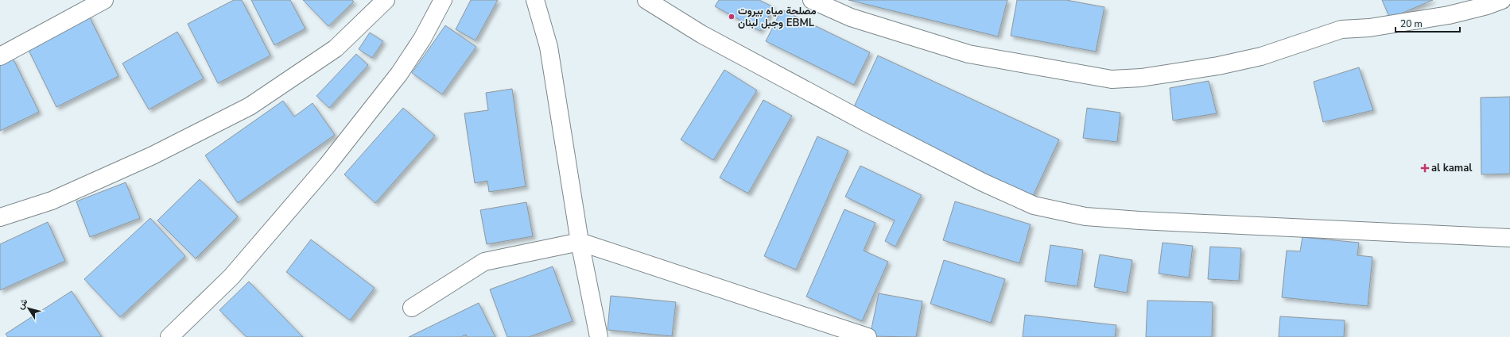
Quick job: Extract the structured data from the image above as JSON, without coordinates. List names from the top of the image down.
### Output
{
  "places": {
    "other": ["مصلحة مياه بيروت وجبل لبنان EBML"],
    "health": ["al kamal"]
  },
  "scale_bar": "20 m",
  "north": "top left"
}
